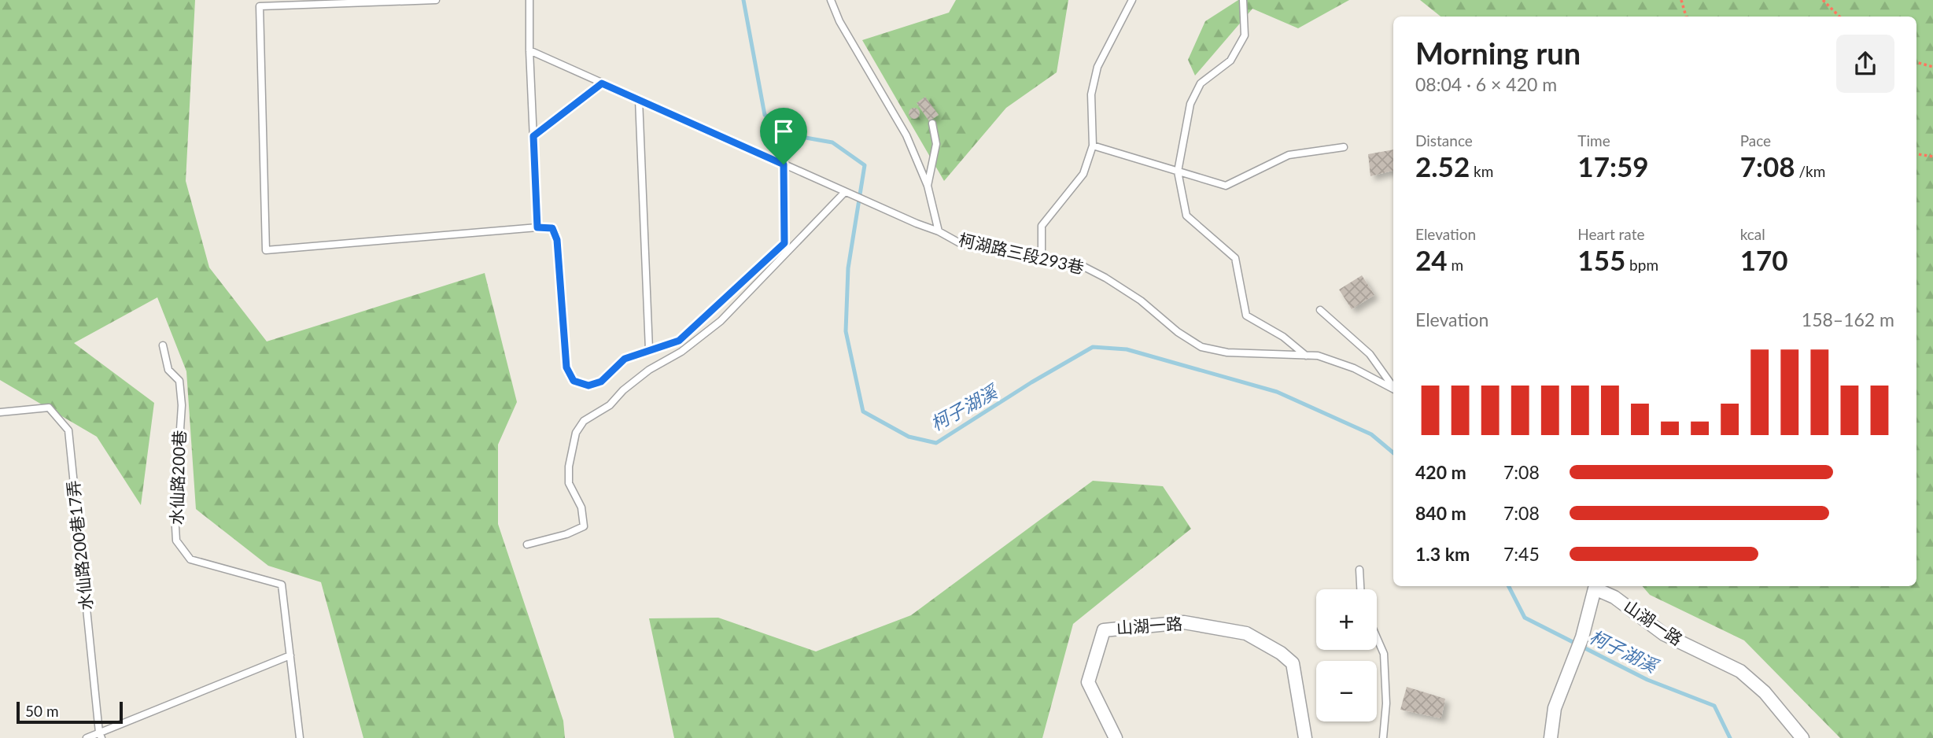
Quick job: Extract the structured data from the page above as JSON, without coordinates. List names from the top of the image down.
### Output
{
  "streets": {
    "street": ["山湖一路"],
    "lane": ["柯湖路三段293巷", "水仙路200巷", "水仙路200巷17弄"]
  },
  "water": ["柯子湖溪"],
  "scale_bar": "50 m",
  "page": {
    "heading": ["Morning run", "08:04 · 6 × 420 m"],
    "stats": [
      ["Distance", "2.52 km"],
      ["Time", "17:59"],
      ["Pace", "7:08 /km"],
      ["Elevation", "24 m"],
      ["Heart rate", "155 bpm"],
      ["kcal", "170"]
    ],
    "chart": ["Elevation", "158–162 m"],
    "list": [
      {
        "name": "420 m",
        "note": "7:08"
      },
      {
        "name": "840 m",
        "note": "7:08"
      },
      {
        "name": "1.3 km",
        "note": "7:45"
      }
    ],
    "map_buttons": ["+", "−"],
    "scale": "50 m"
  }
}
